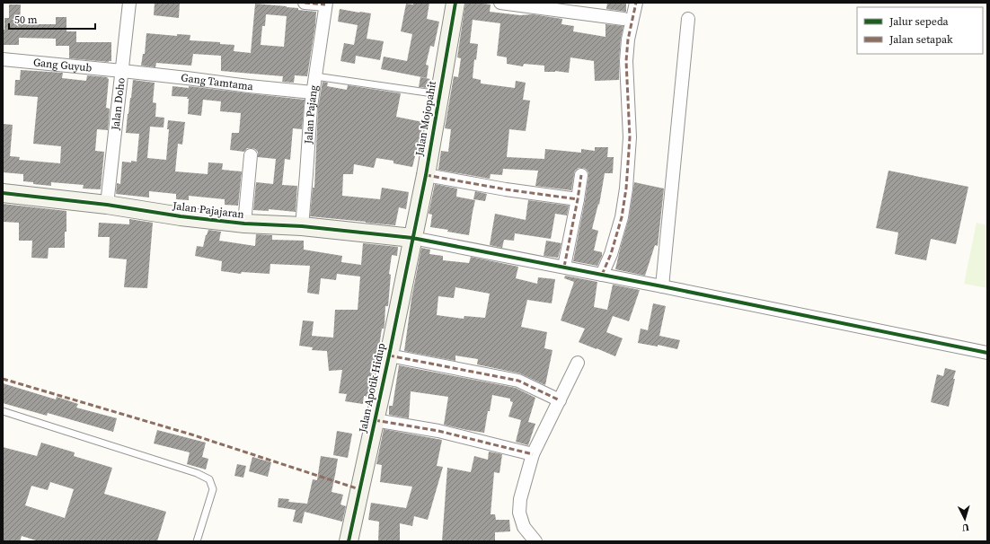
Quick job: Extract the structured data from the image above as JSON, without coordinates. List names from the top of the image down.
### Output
{
  "streets": {
    "street": [
      "Gang Guyub",
      "Gang Tamtama",
      "Jalan Doho",
      "Jalan Pajang",
      "Jalan Mojopahit",
      "Jalan Pajajaran",
      "Jalan Apotik Hidup"
    ]
  },
  "crossings": [
    ["Gang Guyub", "Gang Tamtama"],
    ["Gang Guyub", "Jalan Doho"],
    ["Gang Tamtama", "Jalan Doho"],
    ["Gang Tamtama", "Jalan Pajang"],
    ["Jalan Doho", "Jalan Pajajaran"],
    ["Jalan Pajang", "Jalan Pajajaran"],
    ["Jalan Mojopahit", "Jalan Pajajaran"],
    ["Jalan Mojopahit", "Jalan Apotik Hidup"],
    ["Jalan Pajajaran", "Jalan Apotik Hidup"]
  ],
  "legend": ["Jalur sepeda", "Jalan setapak"],
  "scale_bar": "50 m",
  "north": "bottom"
}
